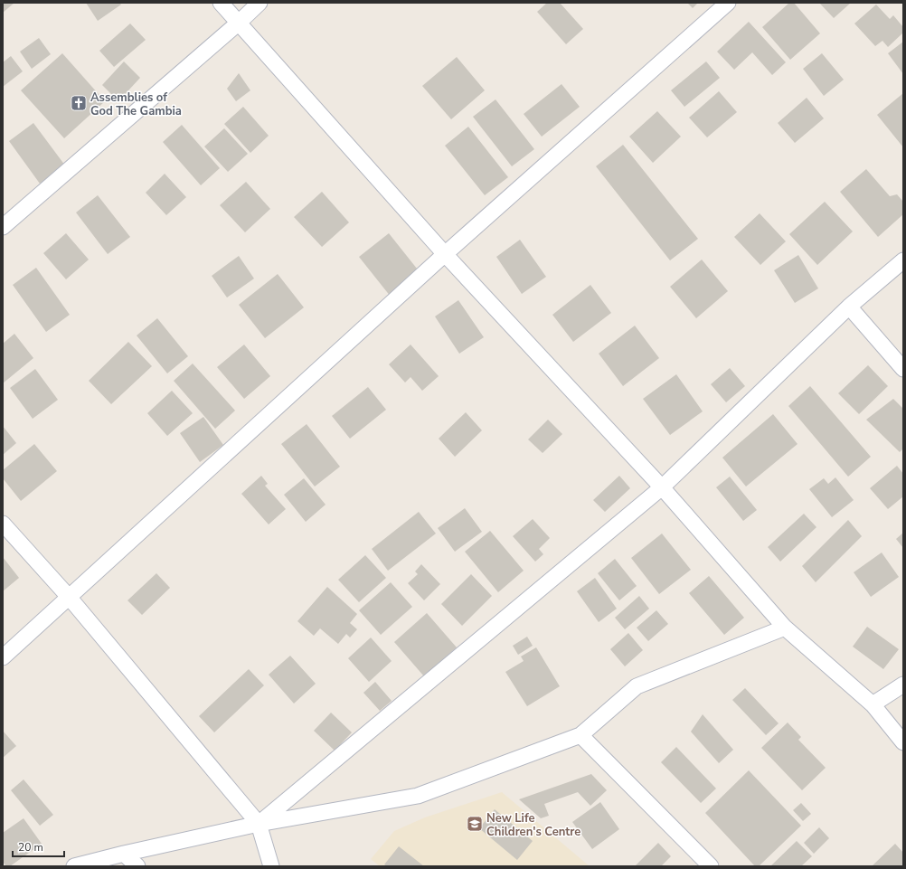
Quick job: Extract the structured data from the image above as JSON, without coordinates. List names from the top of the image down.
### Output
{
  "places": {
    "church": ["Assemblies of God The Gambia"],
    "school or university": ["New Life Children's Centre"]
  },
  "scale_bar": "20 m"
}
